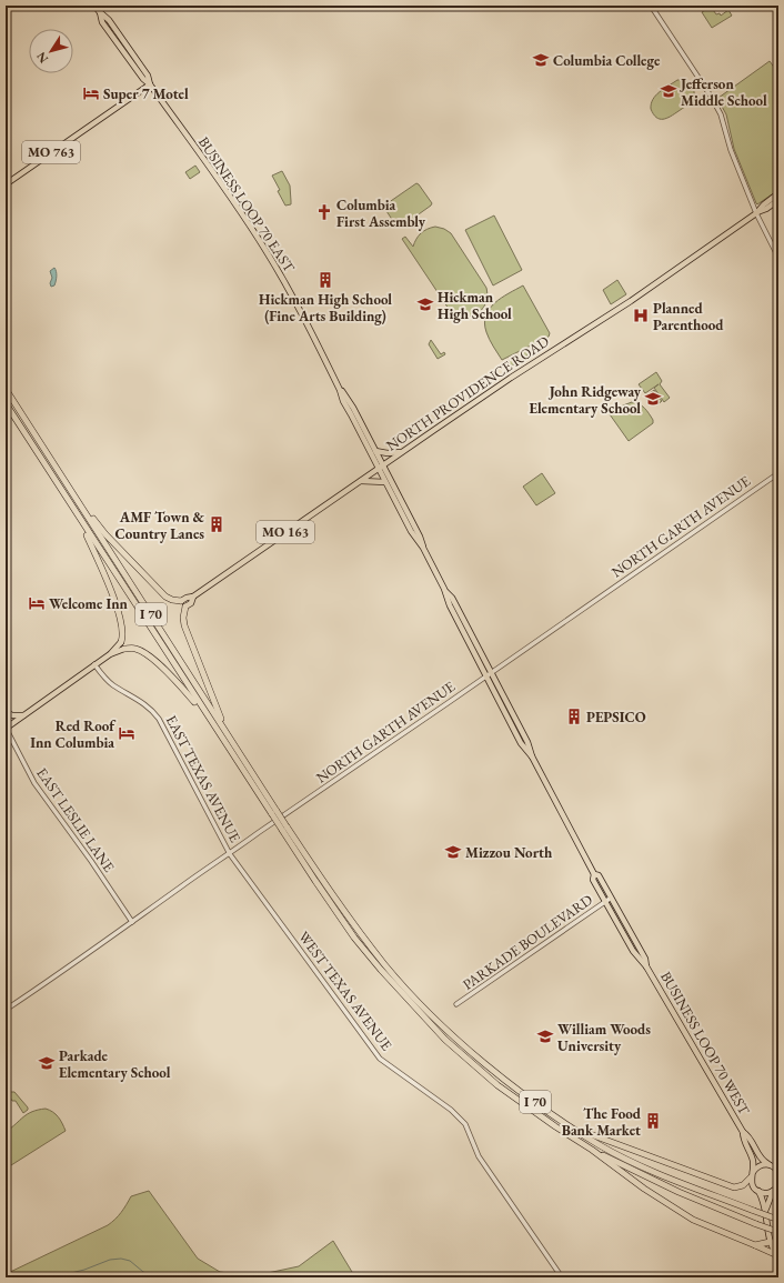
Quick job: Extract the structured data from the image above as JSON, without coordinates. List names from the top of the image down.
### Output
{
  "streets": {
    "highway": ["I 70"],
    "main road": [
      "MO 763",
      "BUSINESS LOOP 70 EAST",
      "NORTH PROVIDENCE ROAD",
      "MO 163",
      "BUSINESS LOOP 70 WEST"
    ],
    "street": [
      "NORTH GARTH AVENUE",
      "EAST TEXAS AVENUE",
      "EAST LESLIE LANE",
      "PARKADE BOULEVARD",
      "WEST TEXAS AVENUE"
    ]
  },
  "crossings": [
    ["MO 763", "BUSINESS LOOP 70 EAST"],
    ["BUSINESS LOOP 70 EAST", "NORTH PROVIDENCE ROAD"],
    ["BUSINESS LOOP 70 EAST", "NORTH GARTH AVENUE"],
    ["BUSINESS LOOP 70 EAST", "BUSINESS LOOP 70 WEST"],
    ["NORTH GARTH AVENUE", "EAST TEXAS AVENUE"],
    ["NORTH GARTH AVENUE", "EAST LESLIE LANE"],
    ["NORTH GARTH AVENUE", "WEST TEXAS AVENUE"],
    ["NORTH GARTH AVENUE", "BUSINESS LOOP 70 WEST"],
    ["EAST TEXAS AVENUE", "WEST TEXAS AVENUE"],
    ["PARKADE BOULEVARD", "BUSINESS LOOP 70 WEST"]
  ],
  "places": {
    "school or university": [
      "Columbia College",
      "Jefferson Middle School",
      "Hickman High School",
      "John Ridgeway Elementary School",
      "Mizzou North",
      "William Woods University",
      "Parkade Elementary School"
    ],
    "hotel": ["Super 7 Motel", "Welcome Inn", "Red Roof Inn Columbia"],
    "church": ["Columbia First Assembly"],
    "building": [
      "Hickman High School (Fine Arts Building)",
      "AMF Town & Country Lanes",
      "PEPSICO",
      "The Food Bank Market"
    ],
    "hospital": ["Planned Parenthood"]
  },
  "north": "bottom left"
}
